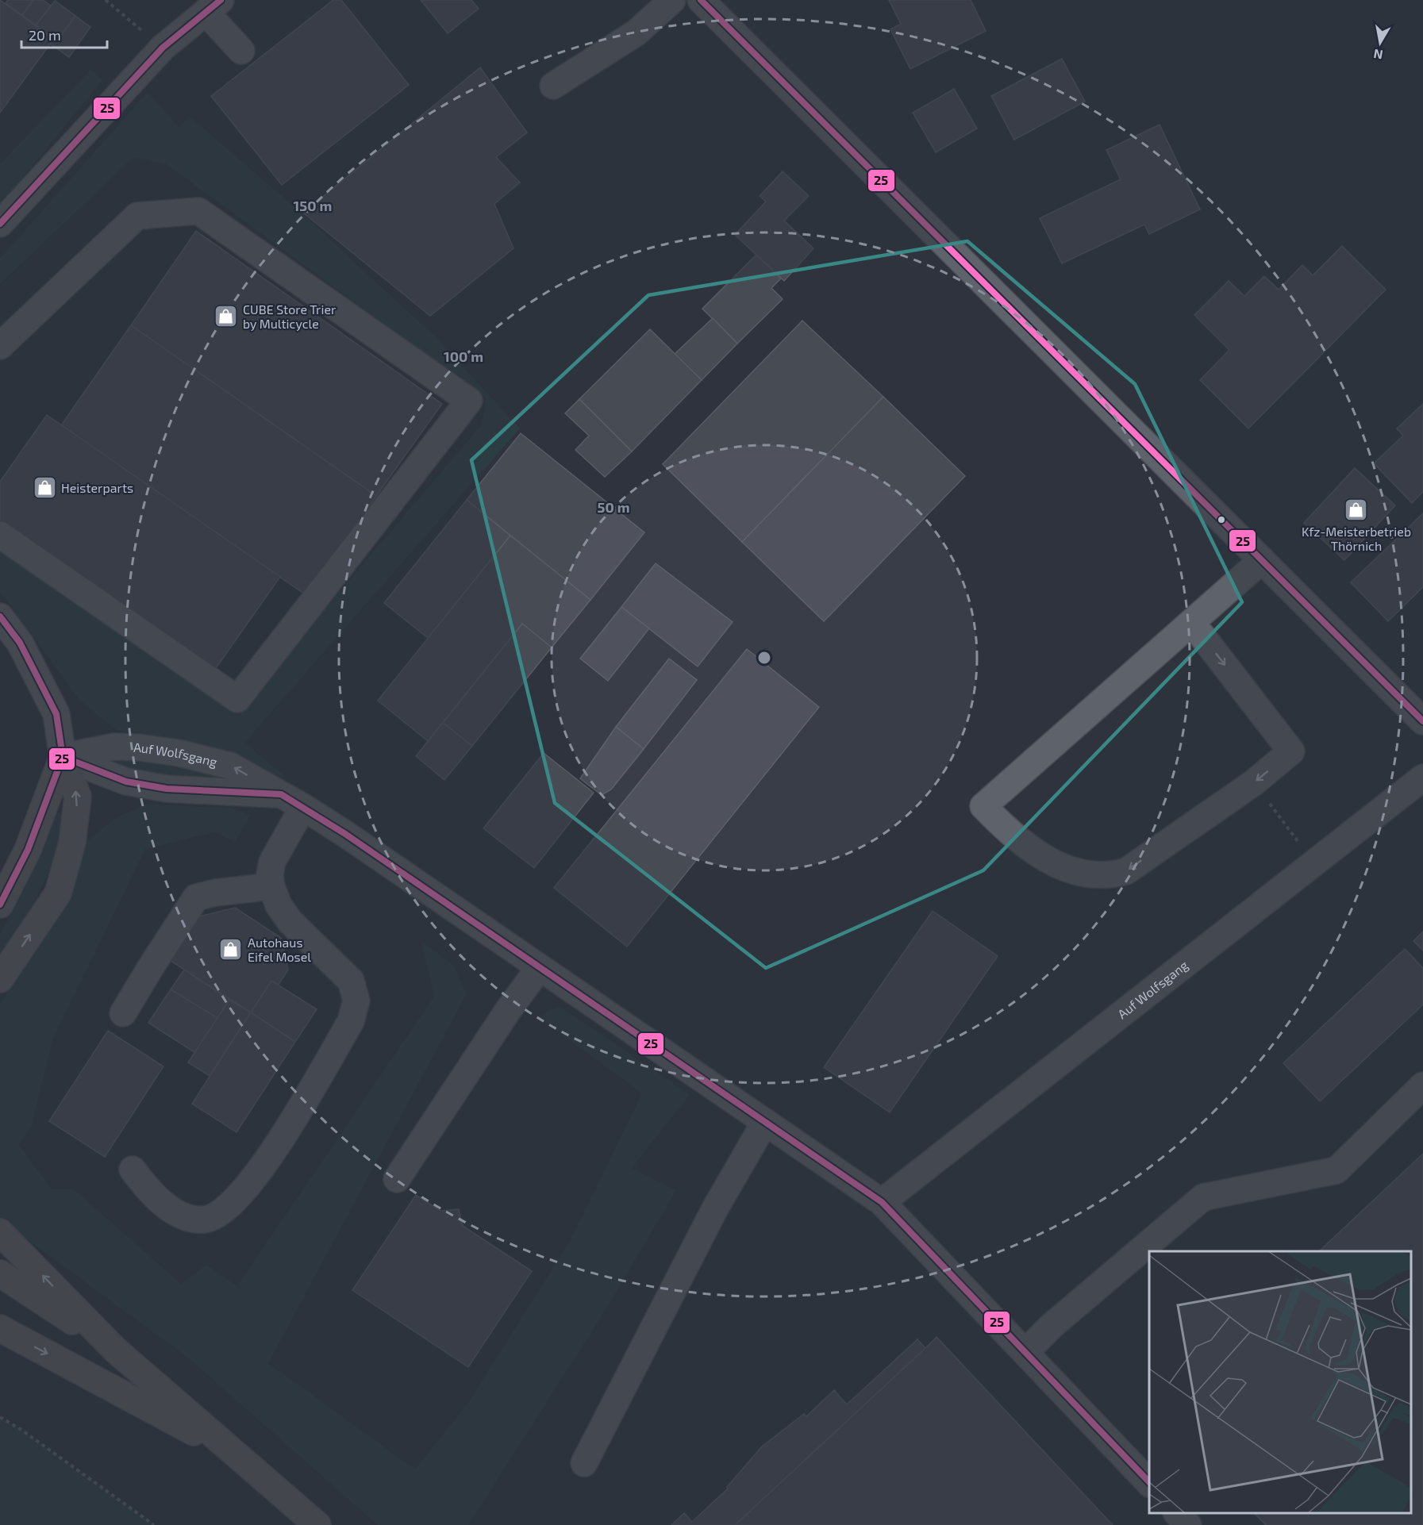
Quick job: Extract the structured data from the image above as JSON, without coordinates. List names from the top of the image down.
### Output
{
  "streets": {
    "street": ["Auf Wolfsgang"]
  },
  "places": {
    "shop": [
      "CUBE Store Trier by Multicycle",
      "Heisterparts",
      "Kfz-Meisterbetrieb Thörnich",
      "Autohaus Eifel Mosel"
    ]
  },
  "lines": ["transit line 25"],
  "scale_bar": "20 m",
  "north": "bottom",
  "rings": ["150 m", "100 m", "50 m"]
}
